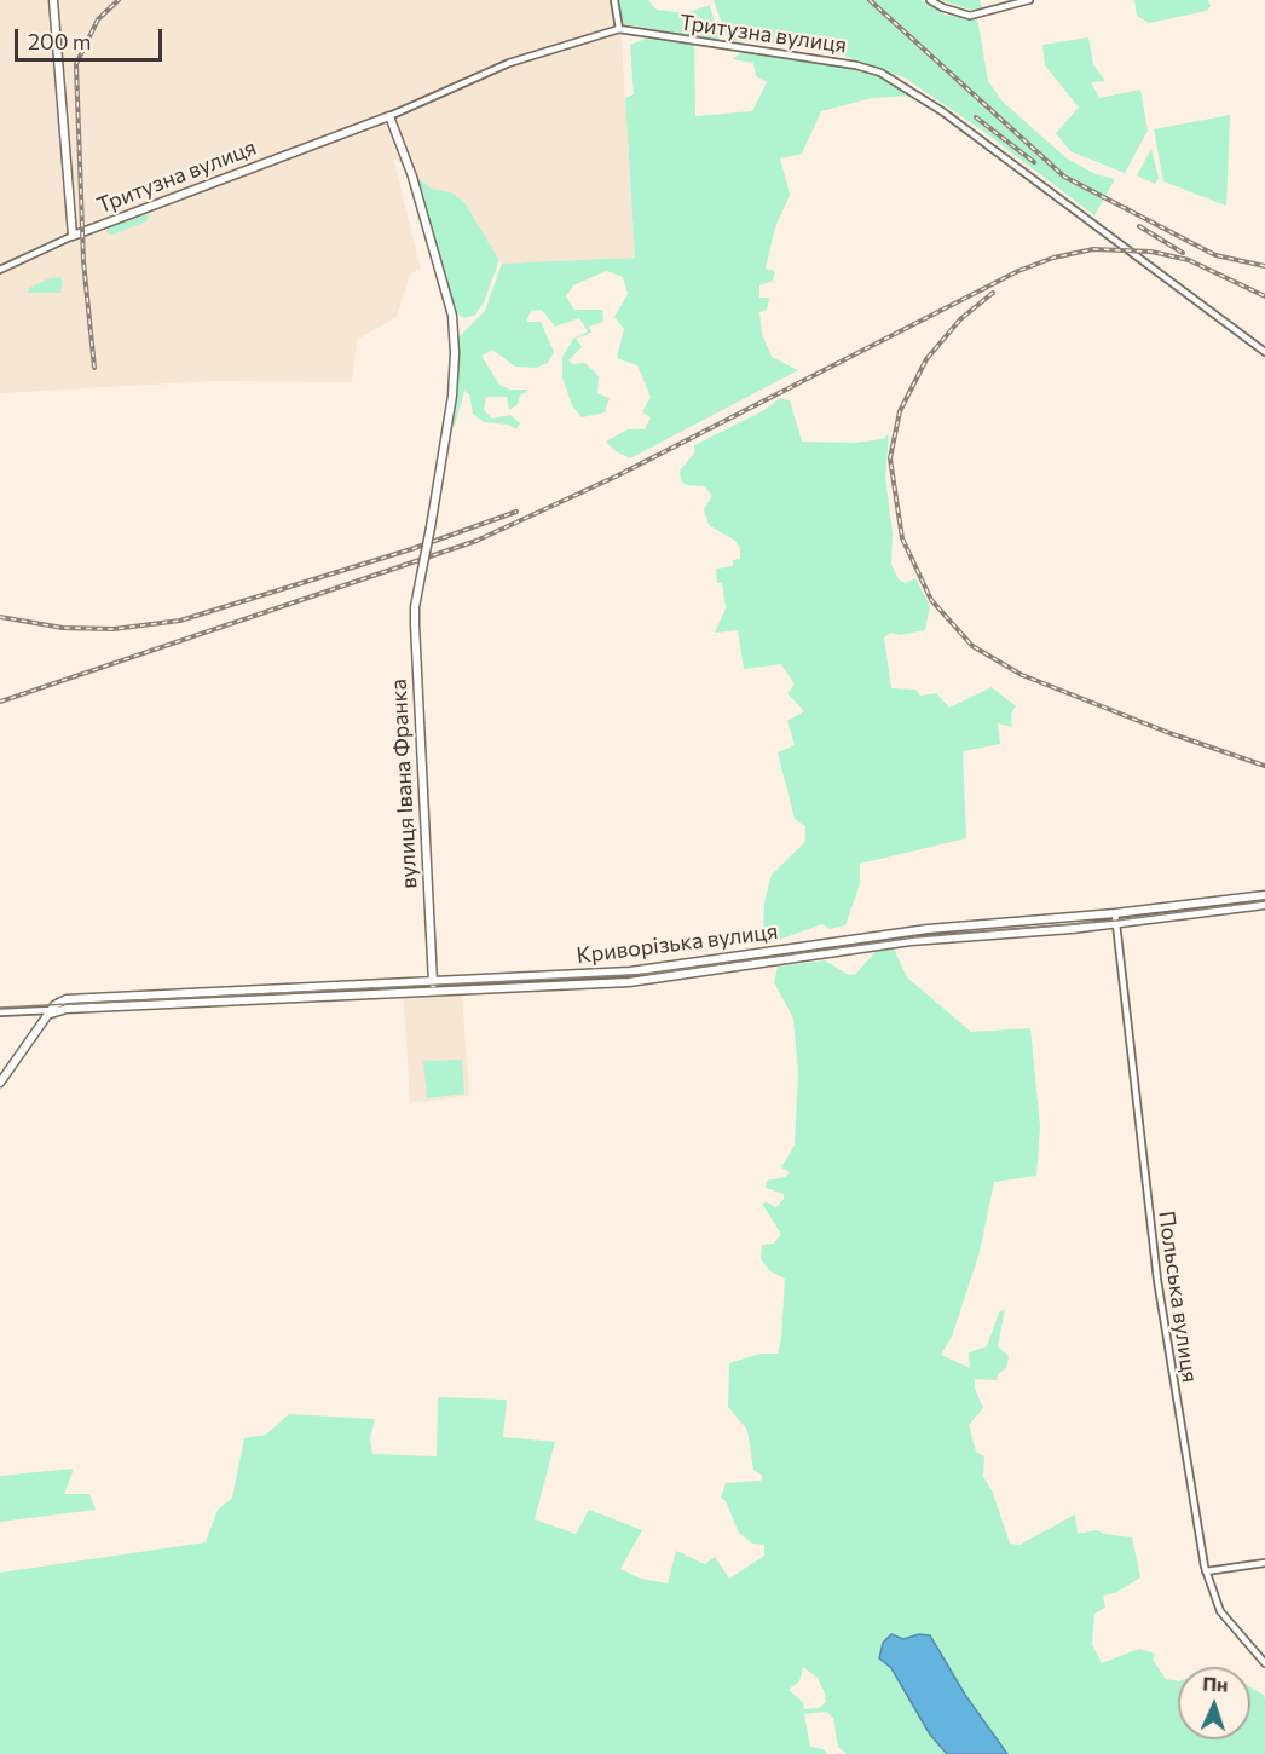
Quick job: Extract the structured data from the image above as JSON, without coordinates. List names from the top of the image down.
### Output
{
  "streets": {
    "main road": ["Тритузна вулиця", "вулиця Івана Франка", "Криворізька вулиця"],
    "street": ["Польська вулиця"]
  },
  "crossings": [
    ["Тритузна вулиця", "вулиця Івана Франка"],
    ["вулиця Івана Франка", "Криворізька вулиця"],
    ["Криворізька вулиця", "Польська вулиця"]
  ],
  "scale_bar": "200 m",
  "north": "top"
}
